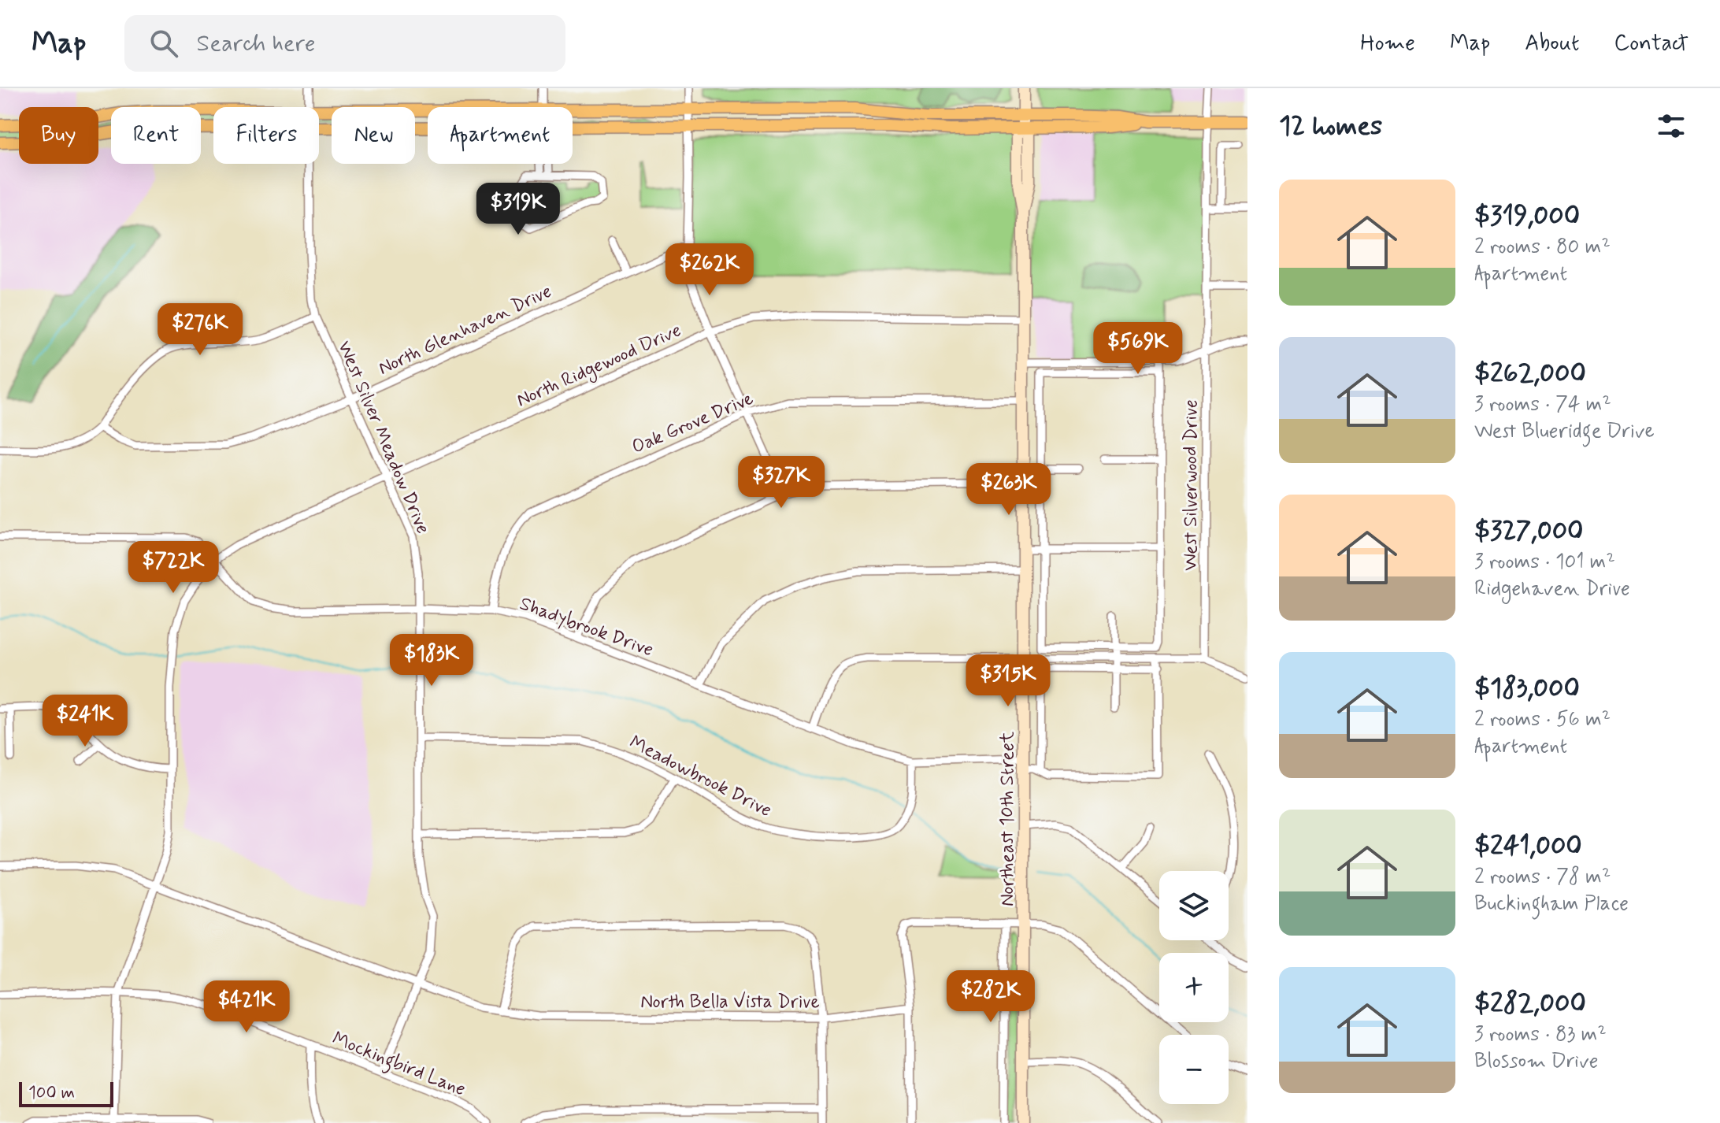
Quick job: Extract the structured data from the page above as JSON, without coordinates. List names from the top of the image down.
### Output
{
  "streets": {
    "main road": ["Northeast 10th Street"],
    "street": [
      "North Glenhaven Drive",
      "North Ridgewood Drive",
      "Oak Grove Drive",
      "West Silver Meadow Drive",
      "West Silverwood Drive",
      "Shadybrook Drive",
      "Meadowbrook Drive",
      "North Bella Vista Drive",
      "Mockingbird Lane"
    ]
  },
  "crossings": [
    ["North Glenhaven Drive", "West Silver Meadow Drive"],
    ["North Ridgewood Drive", "West Silver Meadow Drive"],
    ["North Ridgewood Drive", "Shadybrook Drive"],
    ["North Ridgewood Drive", "Northeast 10th Street"],
    ["Oak Grove Drive", "Shadybrook Drive"],
    ["Oak Grove Drive", "Northeast 10th Street"],
    ["West Silver Meadow Drive", "Shadybrook Drive"],
    ["West Silver Meadow Drive", "Meadowbrook Drive"],
    ["West Silver Meadow Drive", "North Bella Vista Drive"],
    ["West Silver Meadow Drive", "Mockingbird Lane"],
    ["Shadybrook Drive", "Meadowbrook Drive"],
    ["Shadybrook Drive", "Northeast 10th Street"]
  ],
  "scale_bar": "100 m",
  "page": {
    "header": "Map",
    "search": "Search here",
    "nav": [
      "Home",
      "Map",
      "About",
      "Contact"
    ],
    "heading": "12 homes",
    "chip": [
      "Buy",
      "Rent",
      "Filters",
      "New",
      "Apartment"
    ],
    "list": [
      {
        "name": "$319,000",
        "note": "2 rooms · 80 m² · Apartment"
      },
      {
        "name": "$262,000",
        "note": "3 rooms · 74 m² · West Blueridge Drive"
      },
      {
        "name": "$327,000",
        "note": "3 rooms · 101 m² · Ridgehaven Drive"
      },
      {
        "name": "$183,000",
        "note": "2 rooms · 56 m² · Apartment"
      },
      {
        "name": "$241,000",
        "note": "2 rooms · 78 m² · Buckingham Place"
      },
      {
        "name": "$282,000",
        "note": "3 rooms · 83 m² · Blossom Drive"
      }
    ],
    "price": [
      "$319K",
      "$262K",
      "$276K",
      "$569K",
      "$327K",
      "$263K",
      "$722K",
      "$183K",
      "$315K",
      "$241K",
      "$282K",
      "$421K"
    ],
    "map_buttons": ["+", "−"],
    "scale": "100 m"
  }
}
